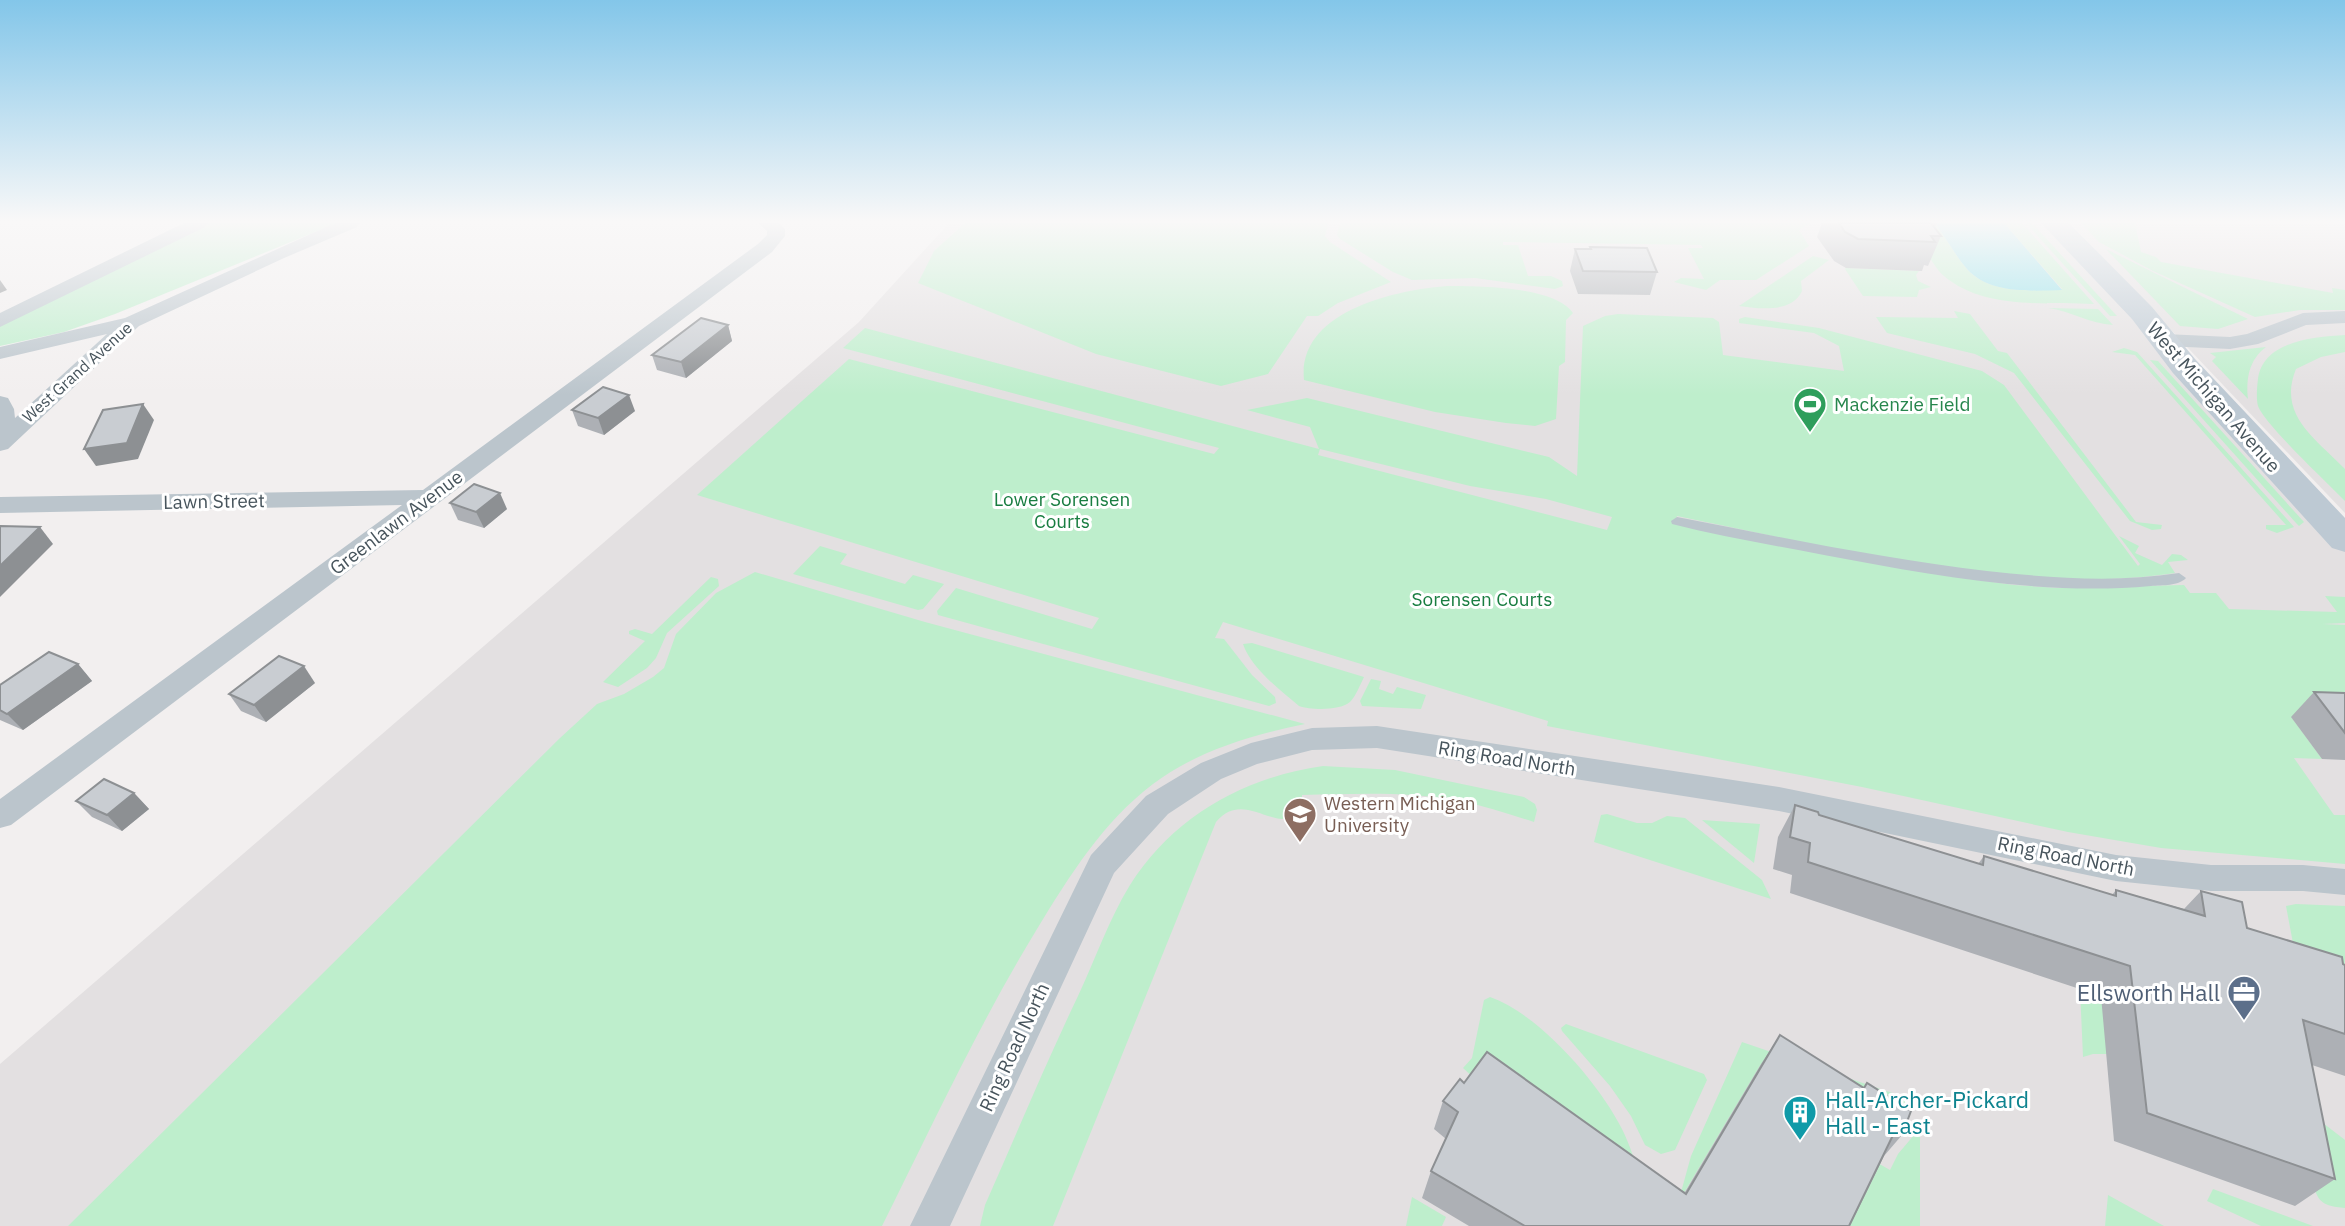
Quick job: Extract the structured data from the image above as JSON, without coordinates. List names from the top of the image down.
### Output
{
  "streets": {
    "street": [
      "West Grand Avenue",
      "West Michigan Avenue",
      "Lawn Street",
      "Greenlawn Avenue",
      "Ring Road North"
    ]
  },
  "crossings": [
    ["Lawn Street", "Greenlawn Avenue"]
  ],
  "parks": ["Lower Sorensen Courts", "Sorensen Courts"],
  "places": {
    "sports": ["Mackenzie Field"],
    "school or university": ["Western Michigan University"],
    "office": ["Ellsworth Hall"],
    "building": ["Hall-Archer-Pickard Hall - East"]
  }
}
